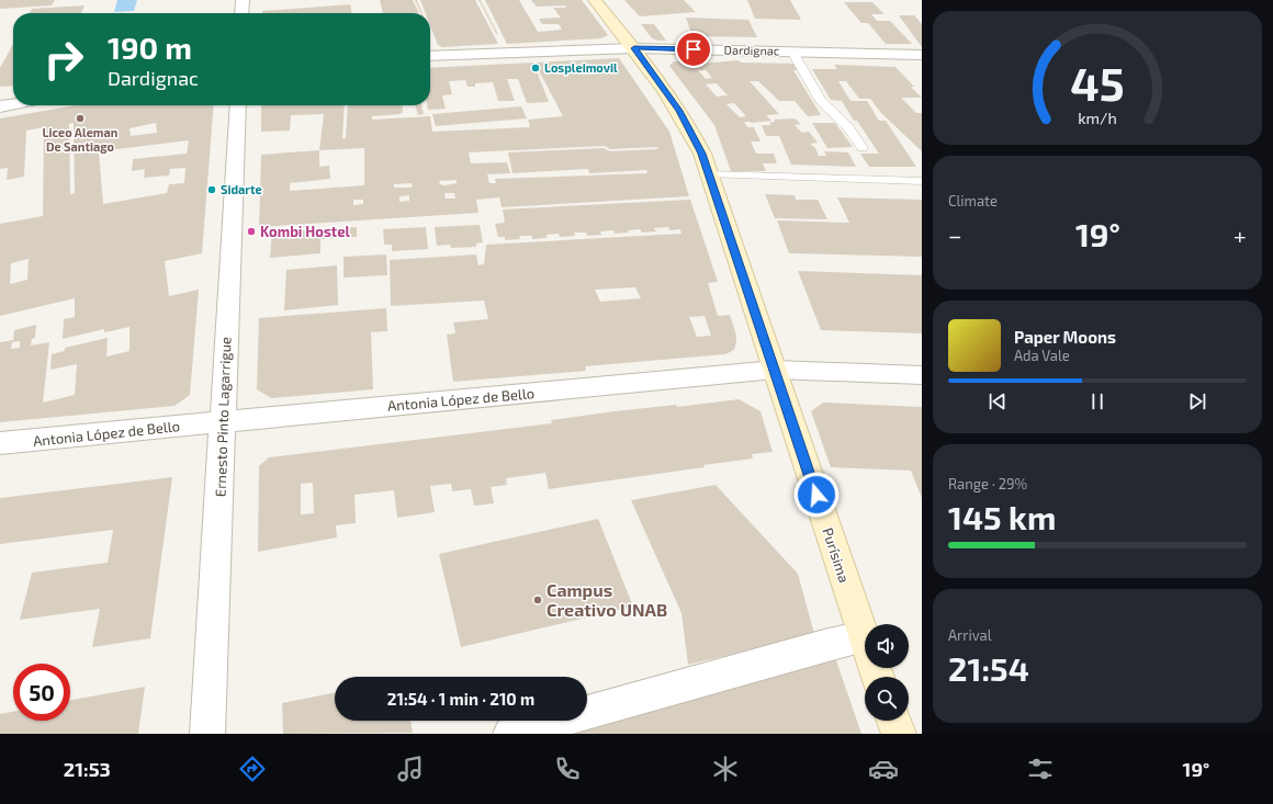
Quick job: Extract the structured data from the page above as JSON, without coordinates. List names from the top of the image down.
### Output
{
  "streets": {
    "main road": ["Purísima"],
    "street": ["Dardignac", "Antonia López de Bello", "Ernesto Pinto Lagarrigue"]
  },
  "crossings": [
    ["Dardignac", "Purísima"],
    ["Antonia López de Bello", "Ernesto Pinto Lagarrigue"],
    ["Antonia López de Bello", "Purísima"]
  ],
  "places": [
    "Lospleimovil",
    "Liceo Aleman De Santiago",
    "Sidarte",
    "Kombi Hostel",
    "Campus Creativo UNAB"
  ],
  "page": {
    "turn": ["190 m", "Dardignac"],
    "tile": [
      "Climate",
      ["Range · 29%", "145 km"],
      ["Arrival", "21:54"]
    ],
    "heat": ["−", "19°", "+"],
    "song": ["Paper Moons", "Ada Vale"],
    "limit": "50",
    "trip": "21:54 · 1 min · 210 m",
    "tabs": ["21:53", "19°"],
    "gauge": ["45", "km/h"]
  }
}
